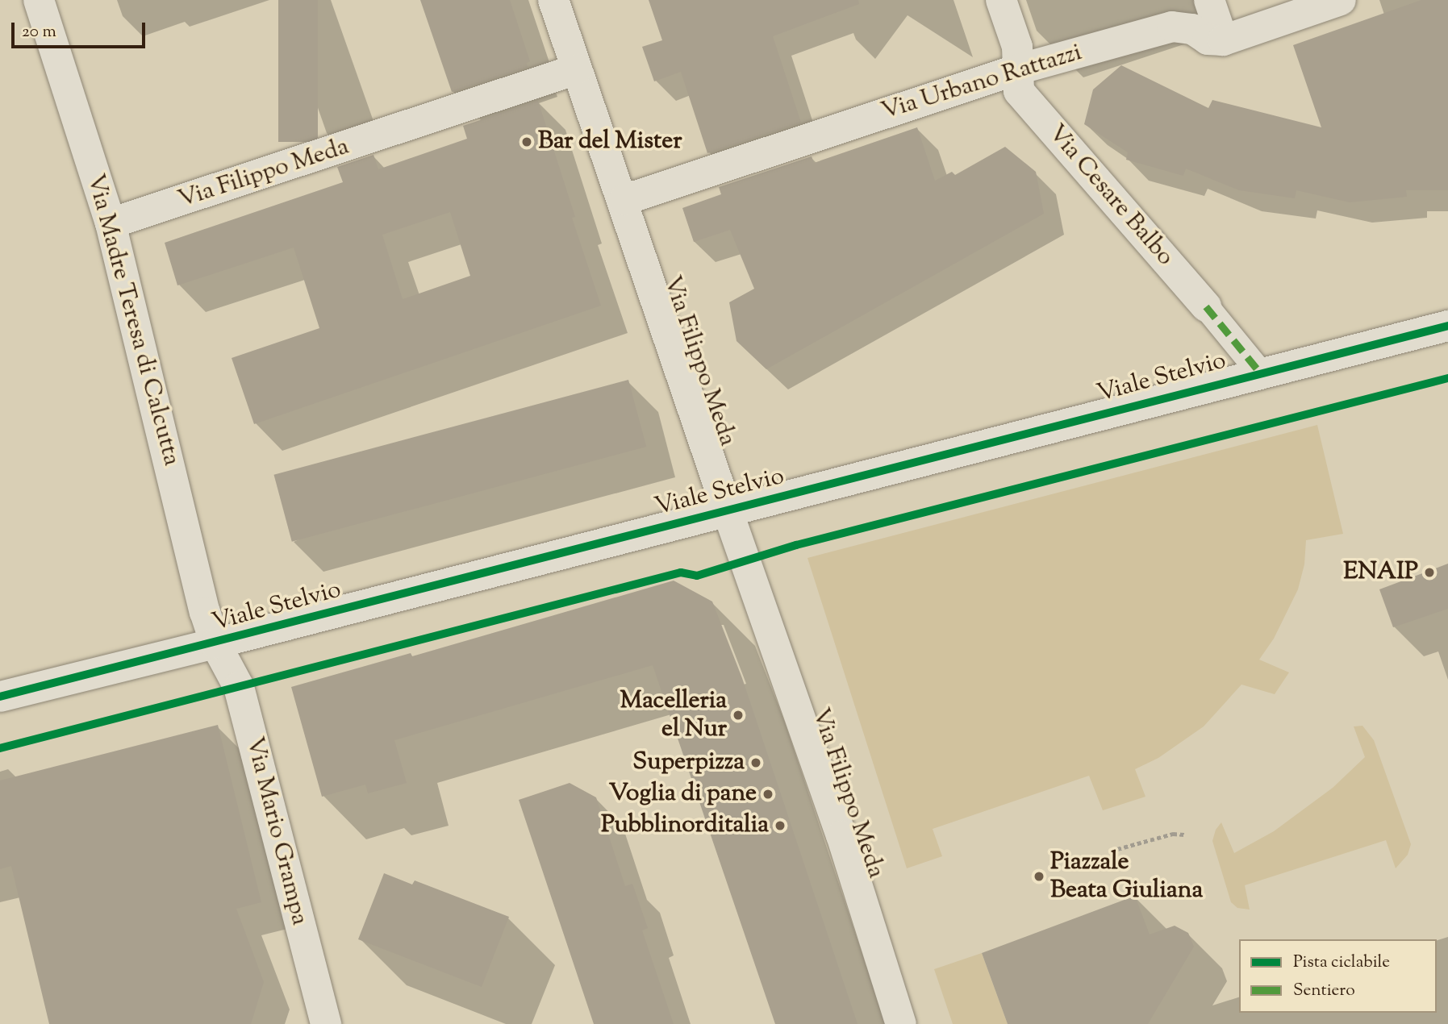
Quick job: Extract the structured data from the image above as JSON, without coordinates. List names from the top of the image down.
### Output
{
  "streets": {
    "street": [
      "Via Urbano Rattazzi",
      "Via Filippo Meda",
      "Via Cesare Balbo",
      "Via Madre Teresa di Calcutta",
      "Viale Stelvio",
      "Via Mario Grampa"
    ]
  },
  "crossings": [
    ["Via Urbano Rattazzi", "Via Filippo Meda"],
    ["Via Urbano Rattazzi", "Via Cesare Balbo"],
    ["Via Filippo Meda", "Via Madre Teresa di Calcutta"],
    ["Via Filippo Meda", "Viale Stelvio"],
    ["Via Cesare Balbo", "Viale Stelvio"],
    ["Via Madre Teresa di Calcutta", "Viale Stelvio"],
    ["Via Madre Teresa di Calcutta", "Via Mario Grampa"],
    ["Viale Stelvio", "Via Mario Grampa"]
  ],
  "places": [
    "Bar del Mister",
    "ENAIP",
    "Macelleria el Nur",
    "Superpizza",
    "Voglia di pane",
    "Pubblinorditalia",
    "Piazzale Beata Giuliana"
  ],
  "legend": ["Pista ciclabile", "Sentiero"],
  "scale_bar": "20 m"
}
